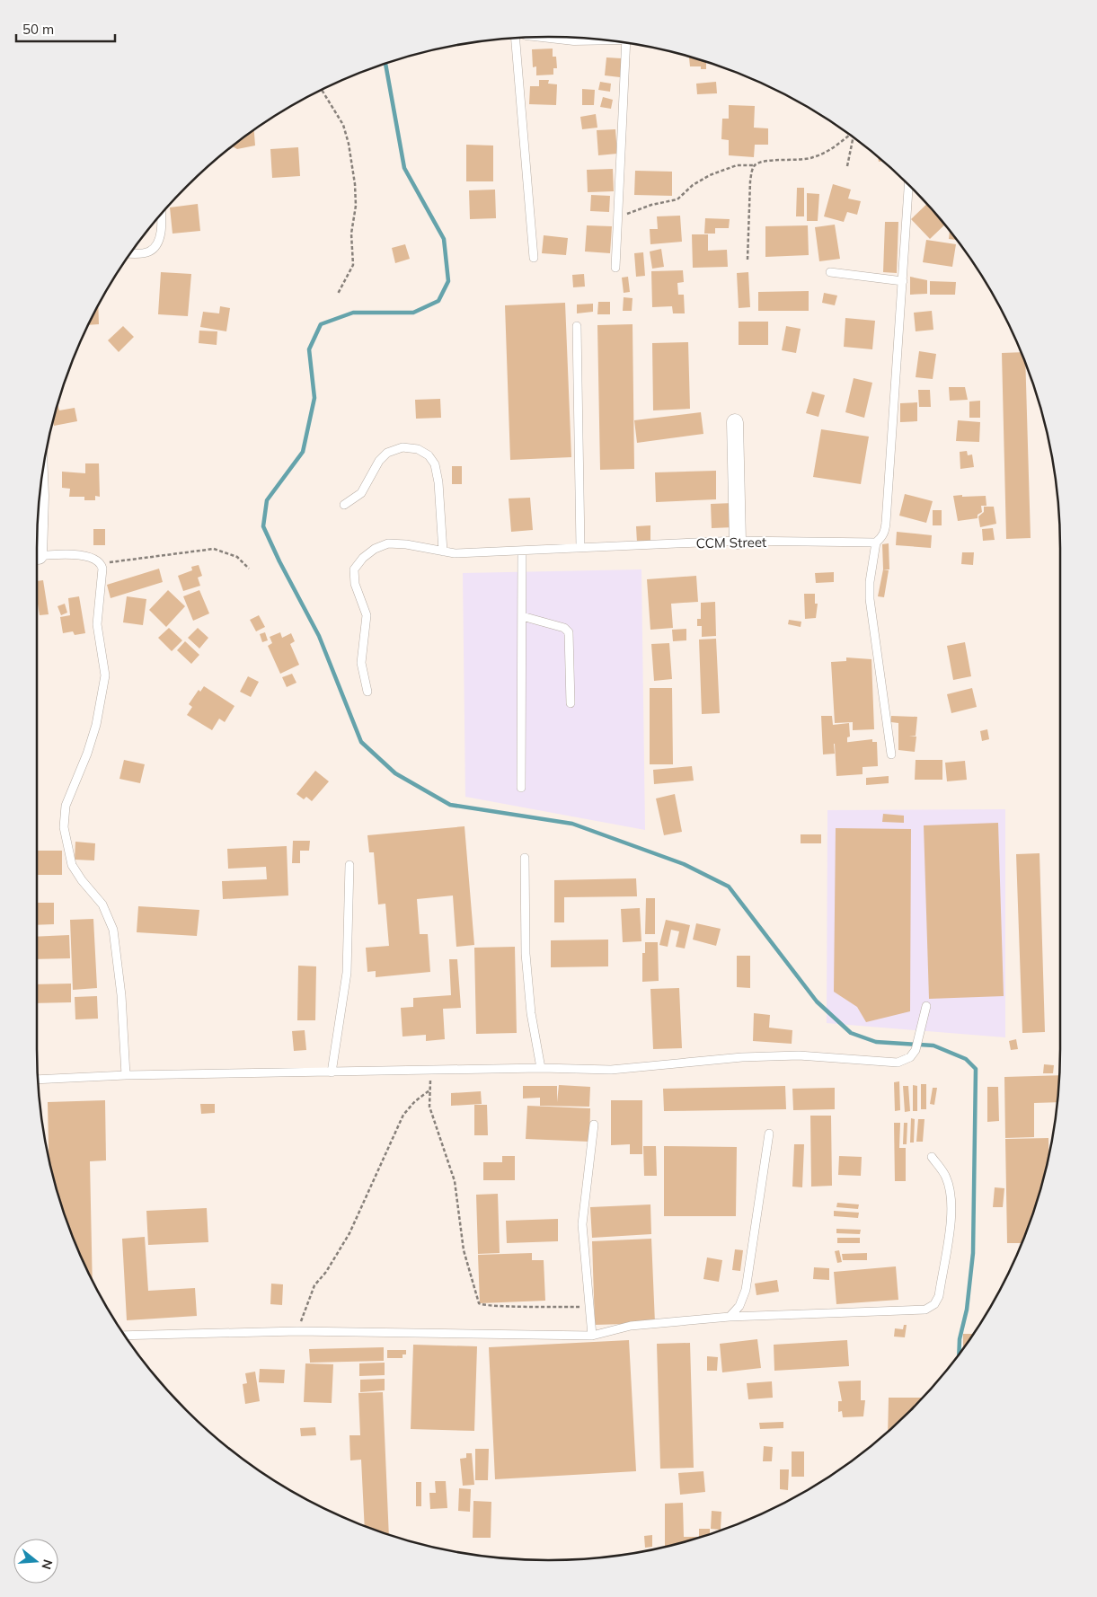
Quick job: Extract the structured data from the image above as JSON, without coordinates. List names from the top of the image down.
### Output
{
  "streets": {
    "lane": ["CCM Street"]
  },
  "scale_bar": "50 m",
  "north": "right"
}
